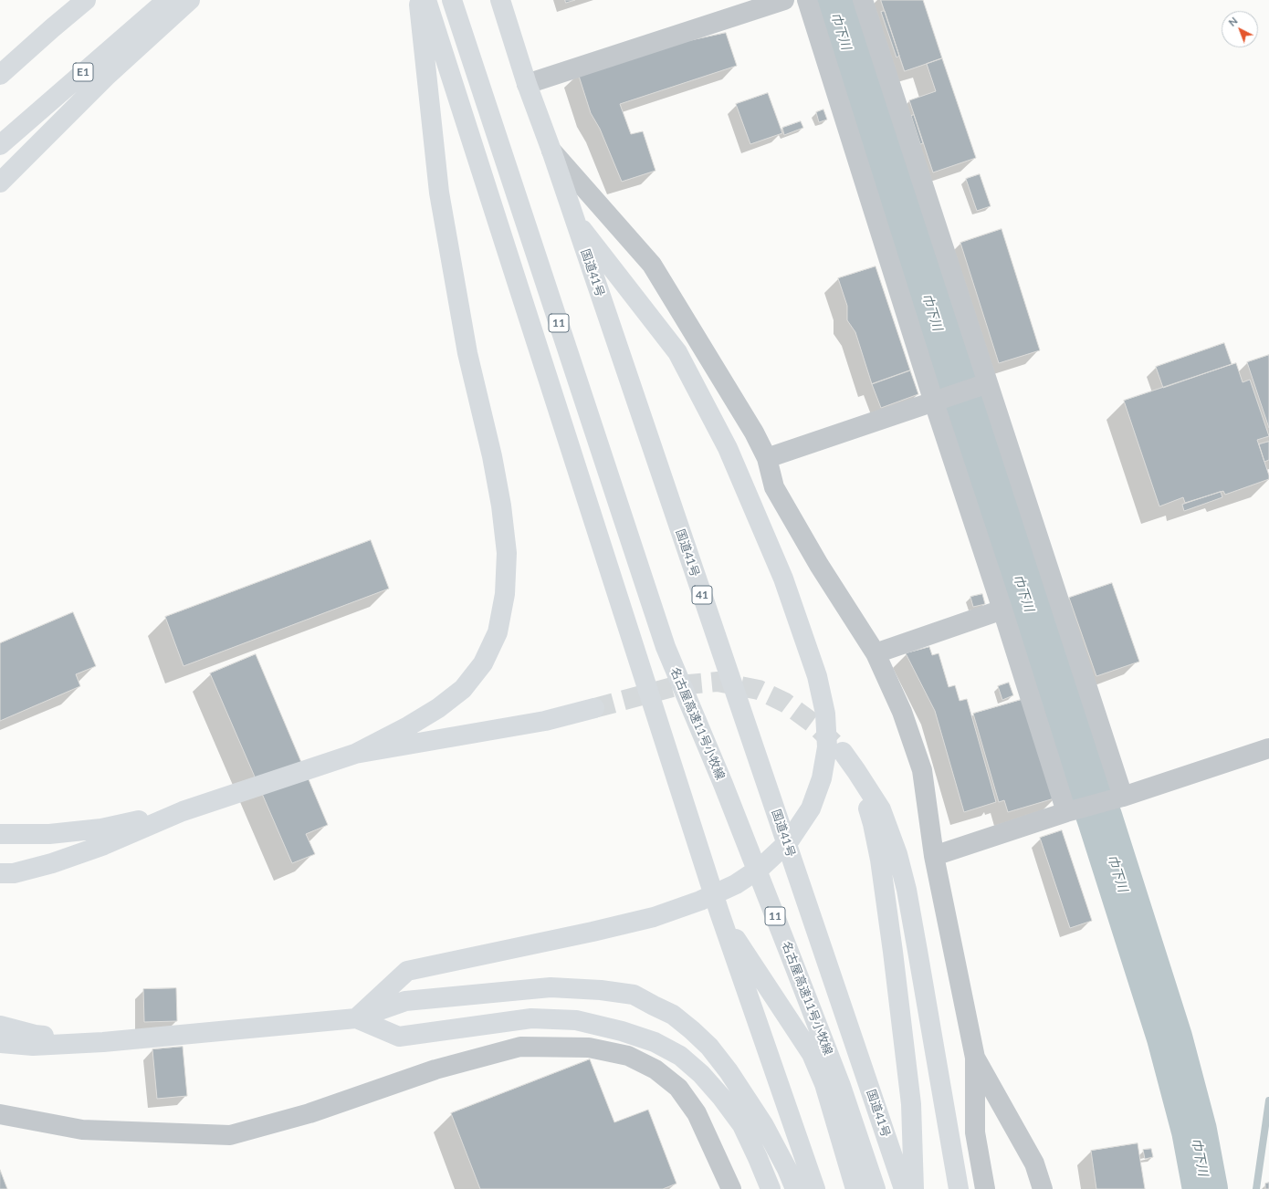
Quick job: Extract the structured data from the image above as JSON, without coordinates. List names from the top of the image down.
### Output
{
  "streets": {
    "highway": [
      "E1",
      "国道41号",
      "11",
      "41",
      "名古屋高速11号小牧線"
    ]
  },
  "water": ["巾下川"],
  "north": "top left"
}
